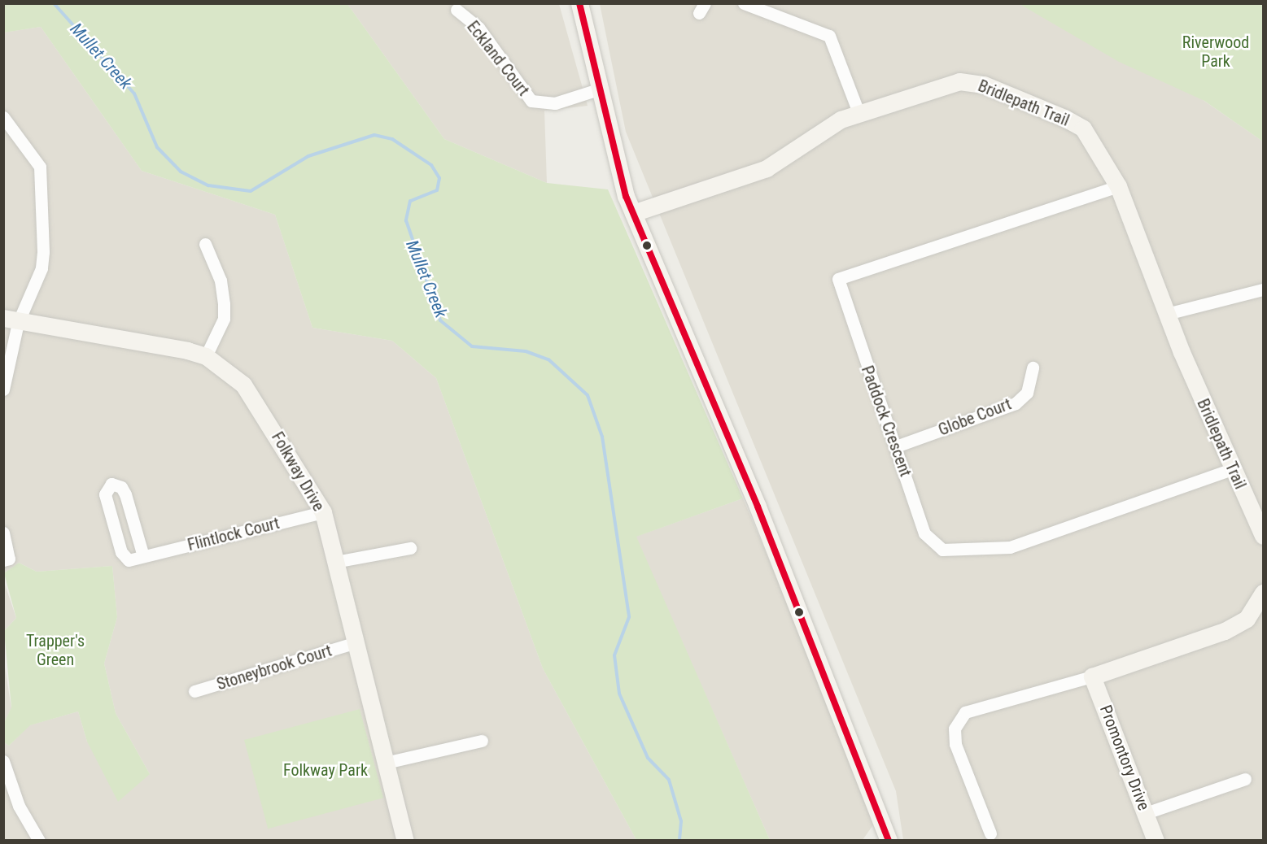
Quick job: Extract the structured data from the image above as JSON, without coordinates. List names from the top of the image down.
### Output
{
  "streets": {
    "street": [
      "Eckland Court",
      "Bridlepath Trail",
      "Globe Court",
      "Paddock Crescent",
      "Folkway Drive",
      "Flintlock Court",
      "Stoneybrook Court",
      "Promontory Drive"
    ]
  },
  "crossings": [
    ["Bridlepath Trail", "Paddock Crescent"],
    ["Globe Court", "Paddock Crescent"],
    ["Folkway Drive", "Flintlock Court"],
    ["Folkway Drive", "Stoneybrook Court"]
  ],
  "water": ["Mullet Creek"],
  "parks": ["Riverwood Park", "Trapper's Green", "Folkway Park"]
}
